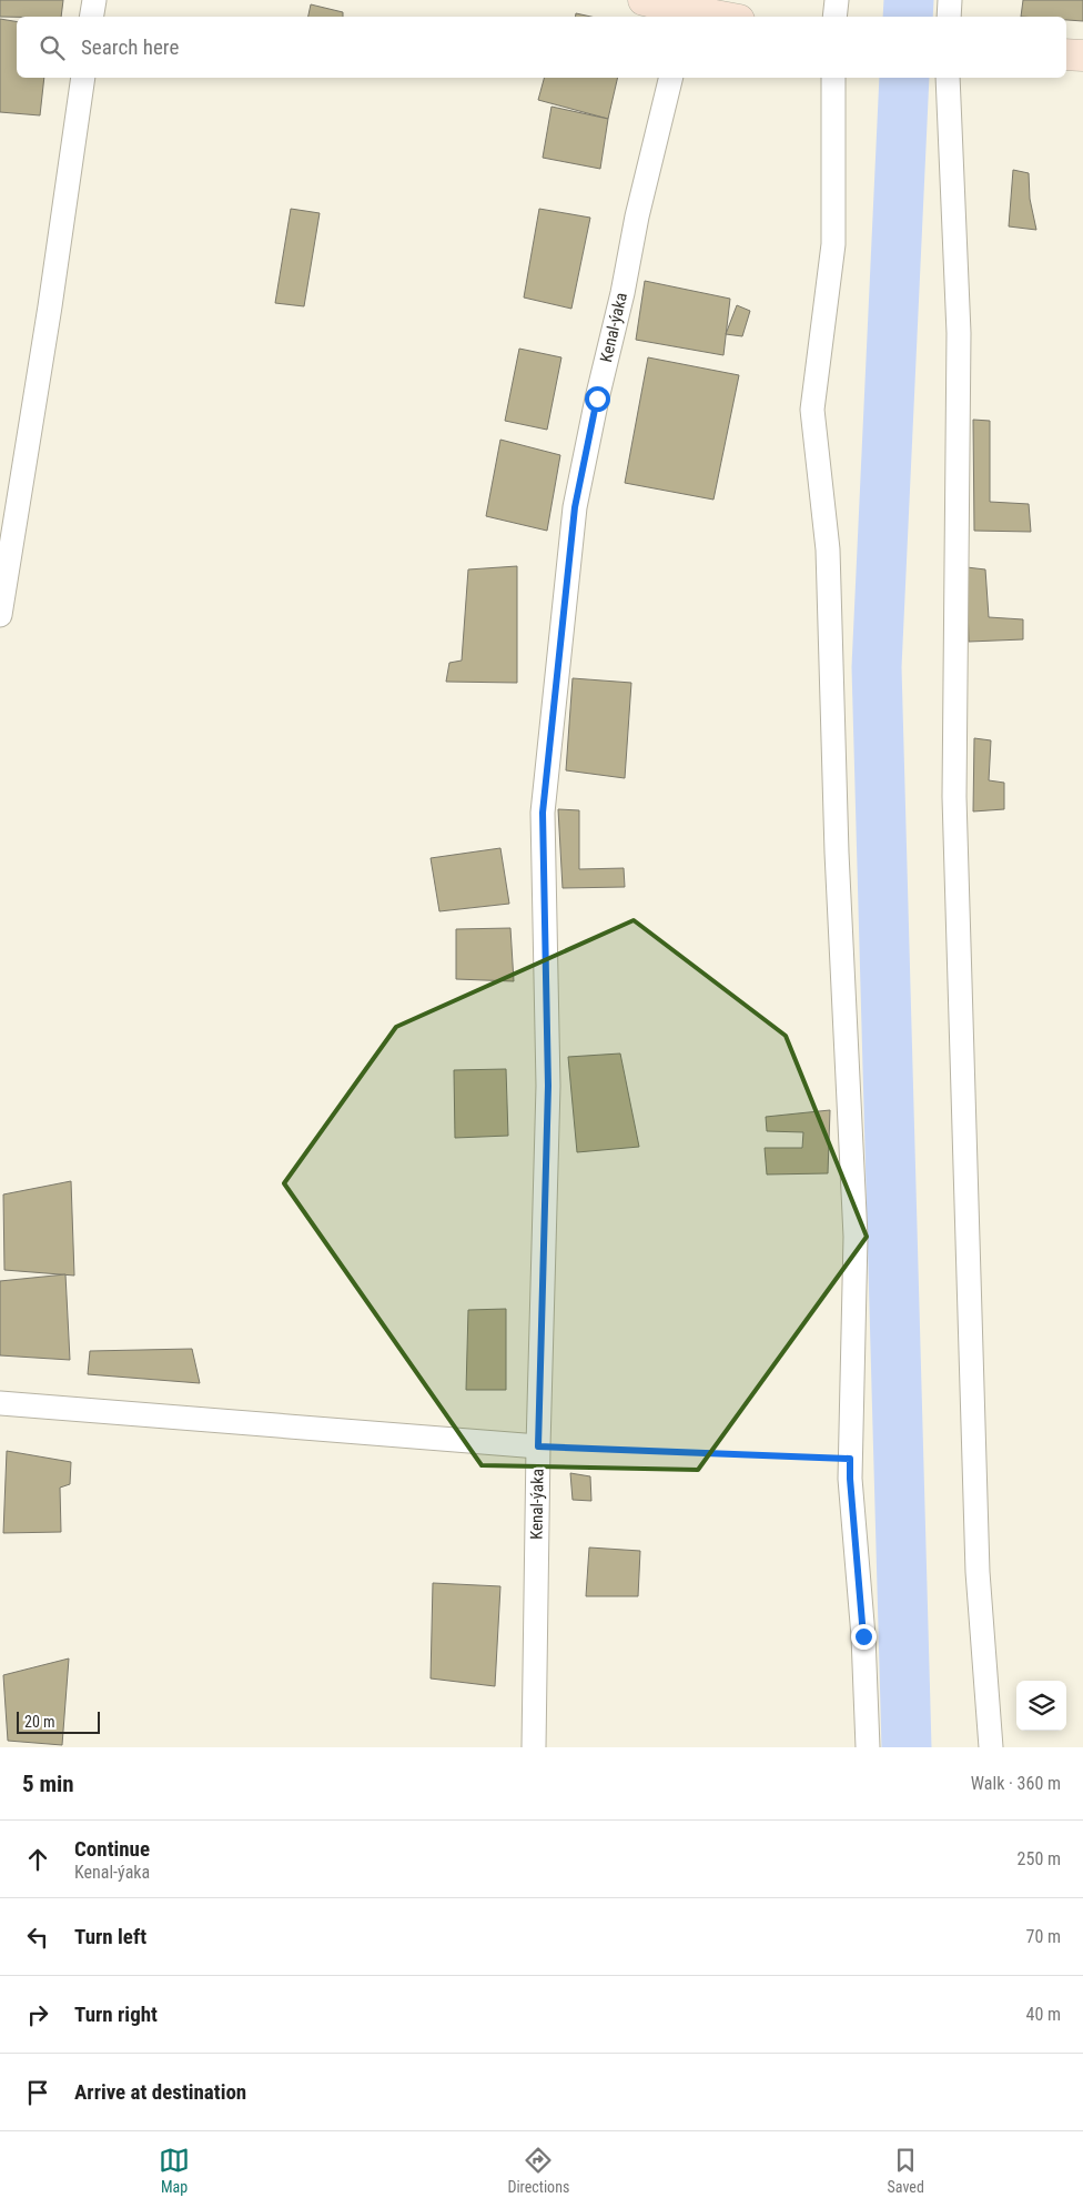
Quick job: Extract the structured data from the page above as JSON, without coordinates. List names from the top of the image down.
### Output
{
  "streets": {
    "street": ["Kenal-ýaka"]
  },
  "scale_bar": "20 m",
  "page": {
    "search": "Search here",
    "scale": "20 m",
    "heading": ["5 min", "Walk · 360 m"],
    "list": [
      ["Continue", "Kenal-ýaka", "250 m"],
      ["Turn left", "70 m"],
      ["Turn right", "40 m"],
      "Arrive at destination"
    ],
    "nav": ["Map", "Directions", "Saved"]
  }
}
